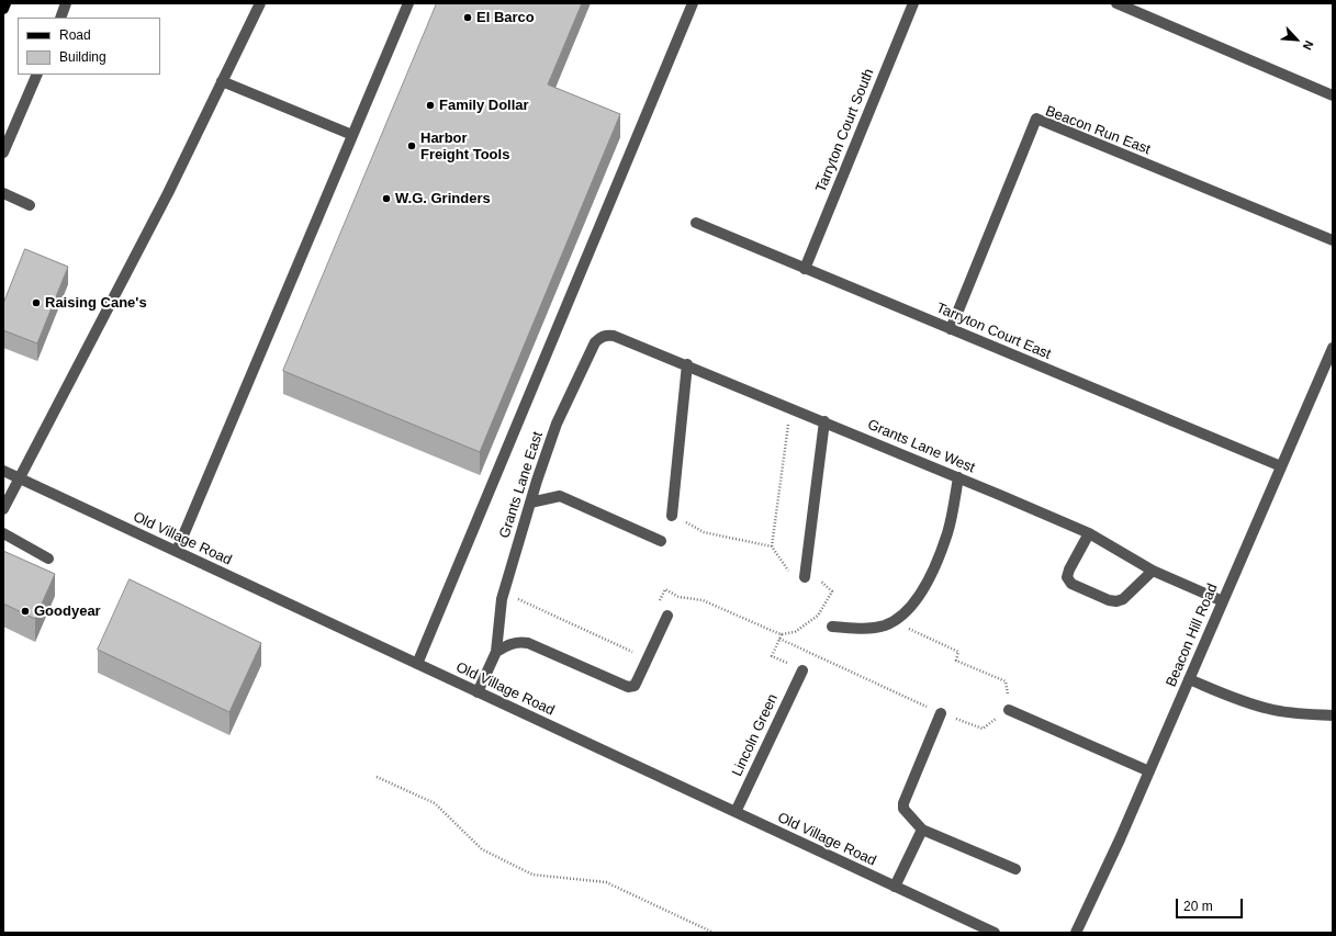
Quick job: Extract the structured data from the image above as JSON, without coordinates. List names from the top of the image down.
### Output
{
  "streets": {
    "street": [
      "Tarryton Court South",
      "Beacon Run East",
      "Tarryton Court East",
      "Grants Lane West",
      "Grants Lane East",
      "Old Village Road",
      "Beacon Hill Road",
      "Lincoln Green"
    ]
  },
  "crossings": [
    ["Tarryton Court South", "Tarryton Court East"],
    ["Beacon Run East", "Tarryton Court East"],
    ["Tarryton Court East", "Beacon Hill Road"],
    ["Grants Lane West", "Grants Lane East"],
    ["Grants Lane West", "Beacon Hill Road"],
    ["Grants Lane East", "Old Village Road"],
    ["Old Village Road", "Lincoln Green"]
  ],
  "places": [
    "El Barco",
    "Family Dollar",
    "Harbor Freight Tools",
    "W.G. Grinders",
    "Raising Cane's",
    "Goodyear"
  ],
  "legend": ["Road", "Building"],
  "scale_bar": "20 m",
  "north": "bottom right"
}
